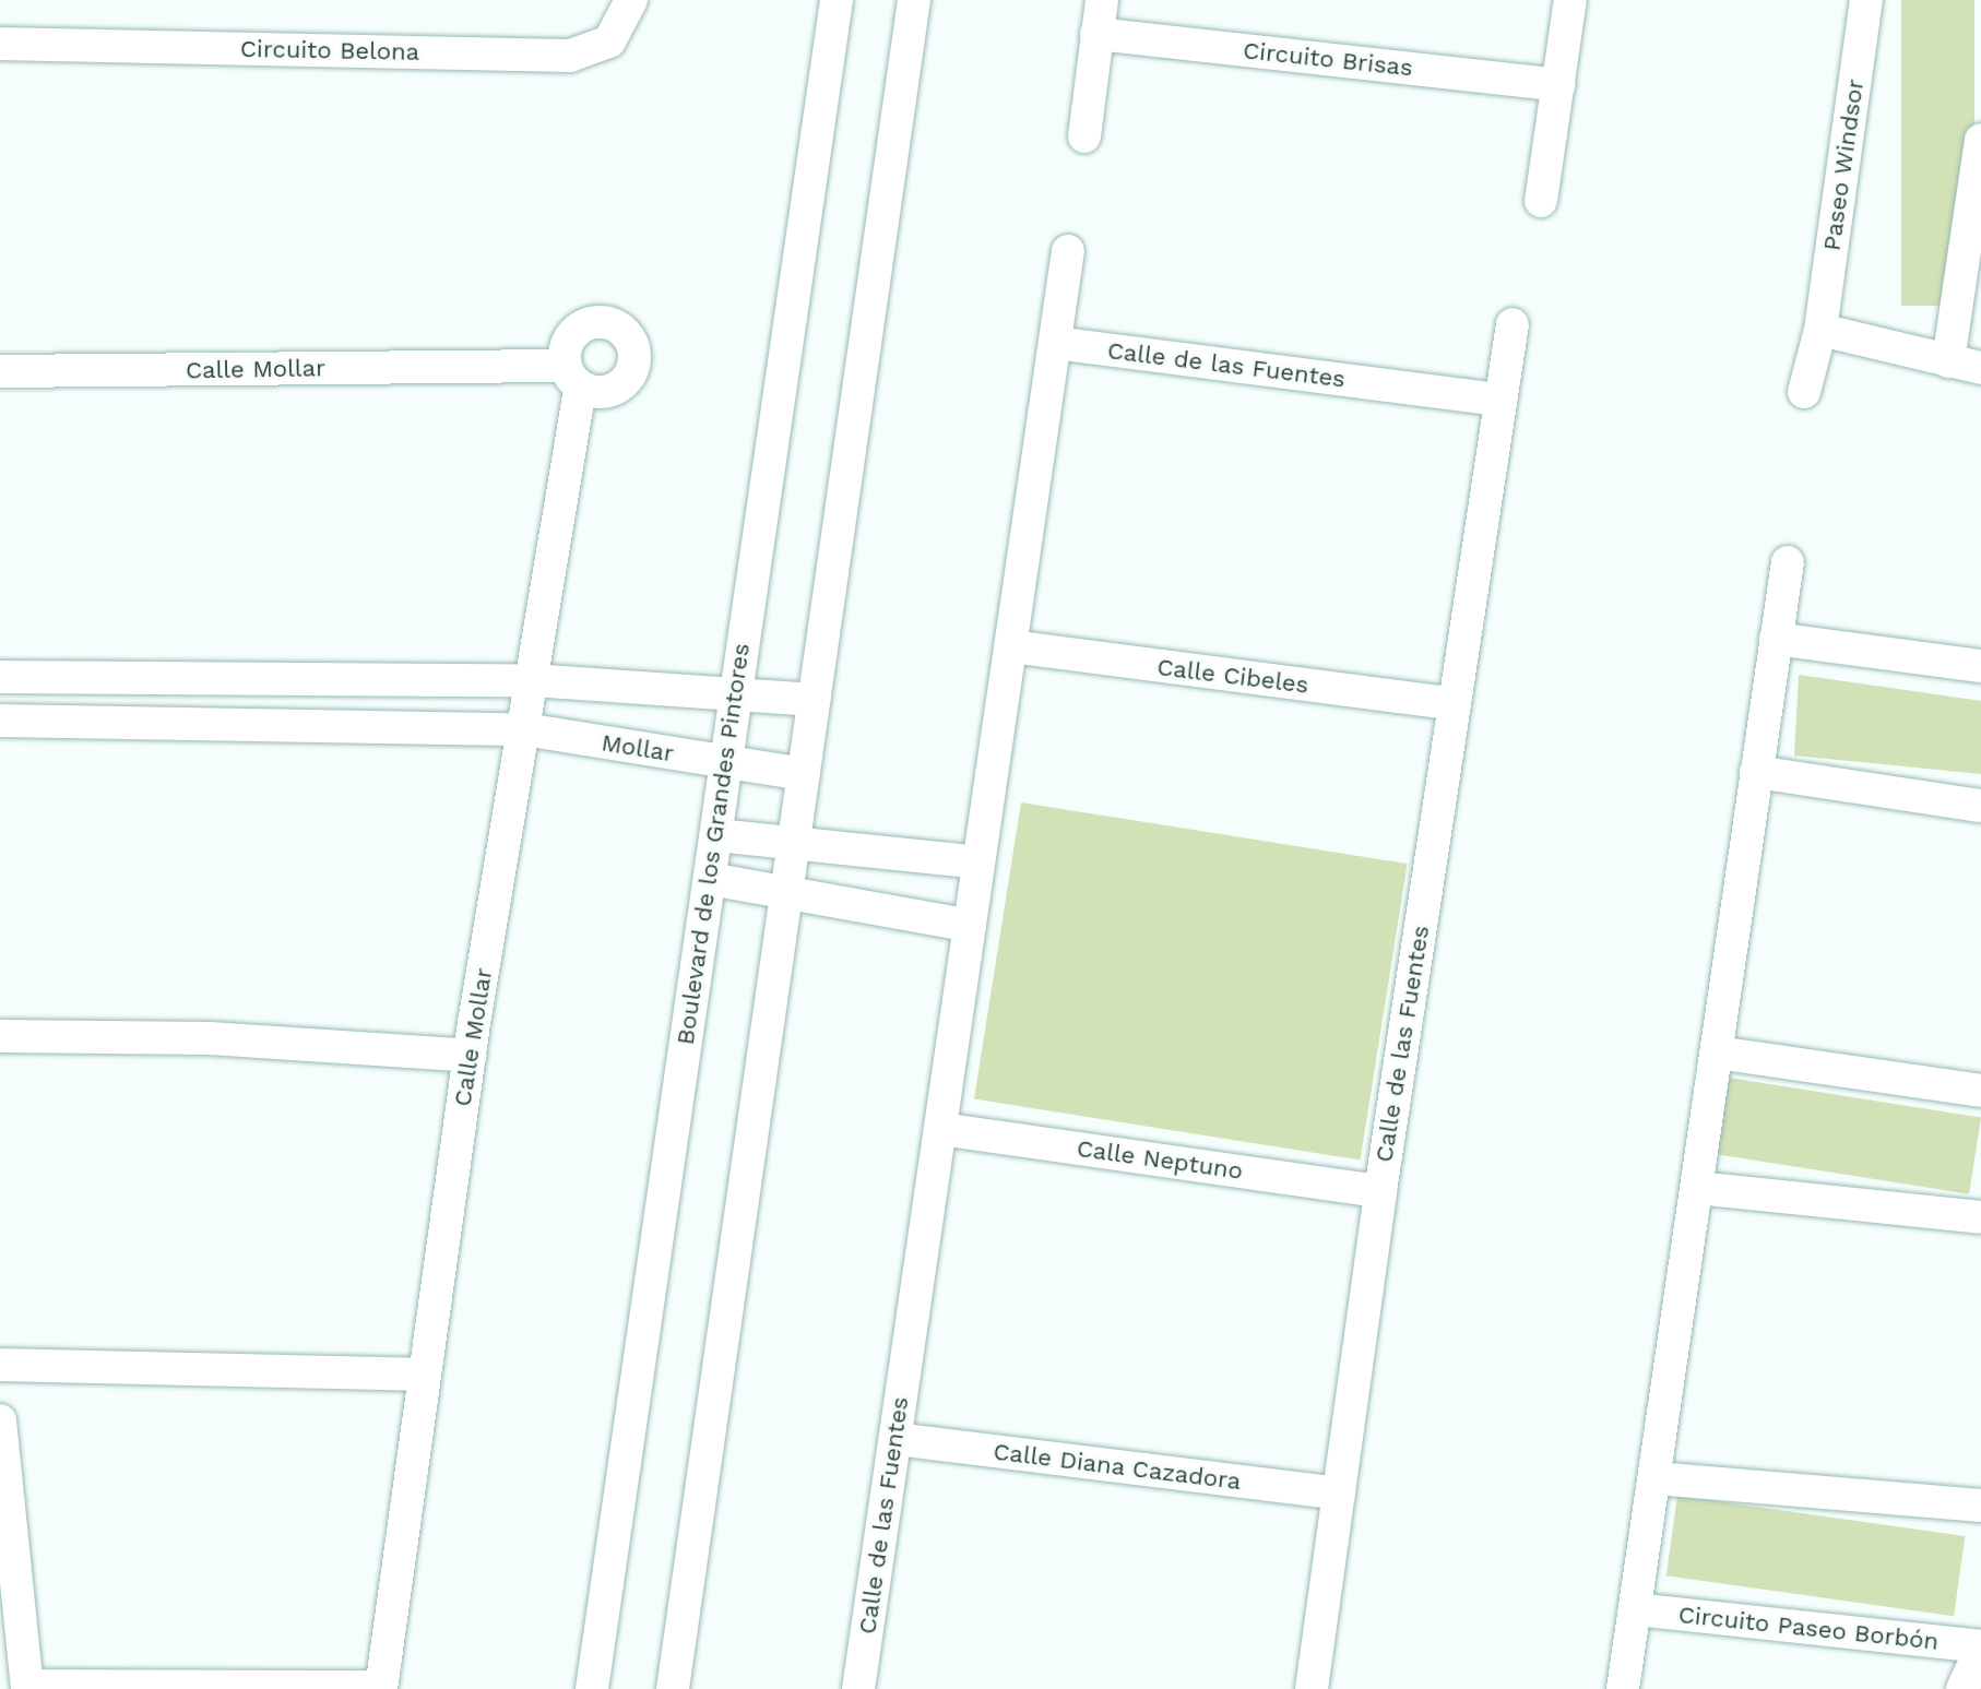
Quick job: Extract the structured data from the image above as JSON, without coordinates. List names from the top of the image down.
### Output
{
  "streets": {
    "street": [
      "Circuito Belona",
      "Circuito Brisas",
      "Paseo Windsor",
      "Calle de las Fuentes",
      "Calle Mollar",
      "Calle Cibeles",
      "Mollar",
      "Boulevard de los Grandes Pintores",
      "Calle Neptuno",
      "Calle Diana Cazadora",
      "Circuito Paseo Borbón"
    ]
  },
  "crossings": [
    ["Calle de las Fuentes", "Calle Cibeles"],
    ["Calle de las Fuentes", "Calle Neptuno"],
    ["Calle de las Fuentes", "Calle Diana Cazadora"],
    ["Calle Mollar", "Mollar"],
    ["Mollar", "Boulevard de los Grandes Pintores"]
  ]
}
